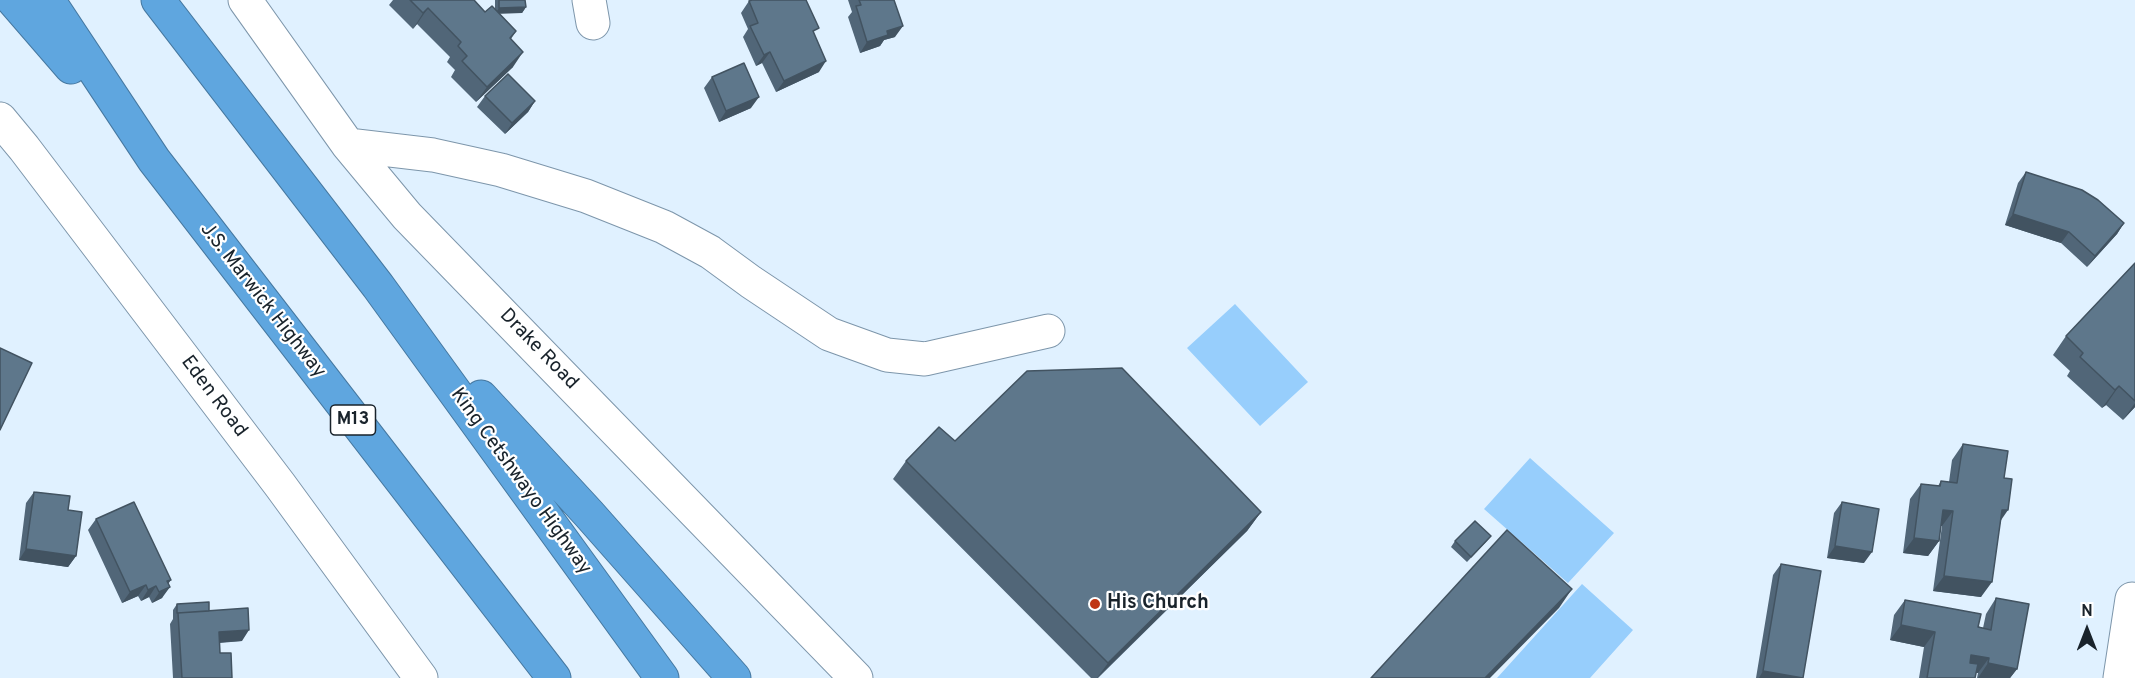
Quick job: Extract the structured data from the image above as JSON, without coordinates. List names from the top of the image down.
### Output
{
  "streets": {
    "highway": ["J.S. Marwick Highway", "M13", "King Cetshwayo Highway"],
    "street": ["Drake Road", "Eden Road"]
  },
  "places": ["His Church"],
  "north": "top"
}
